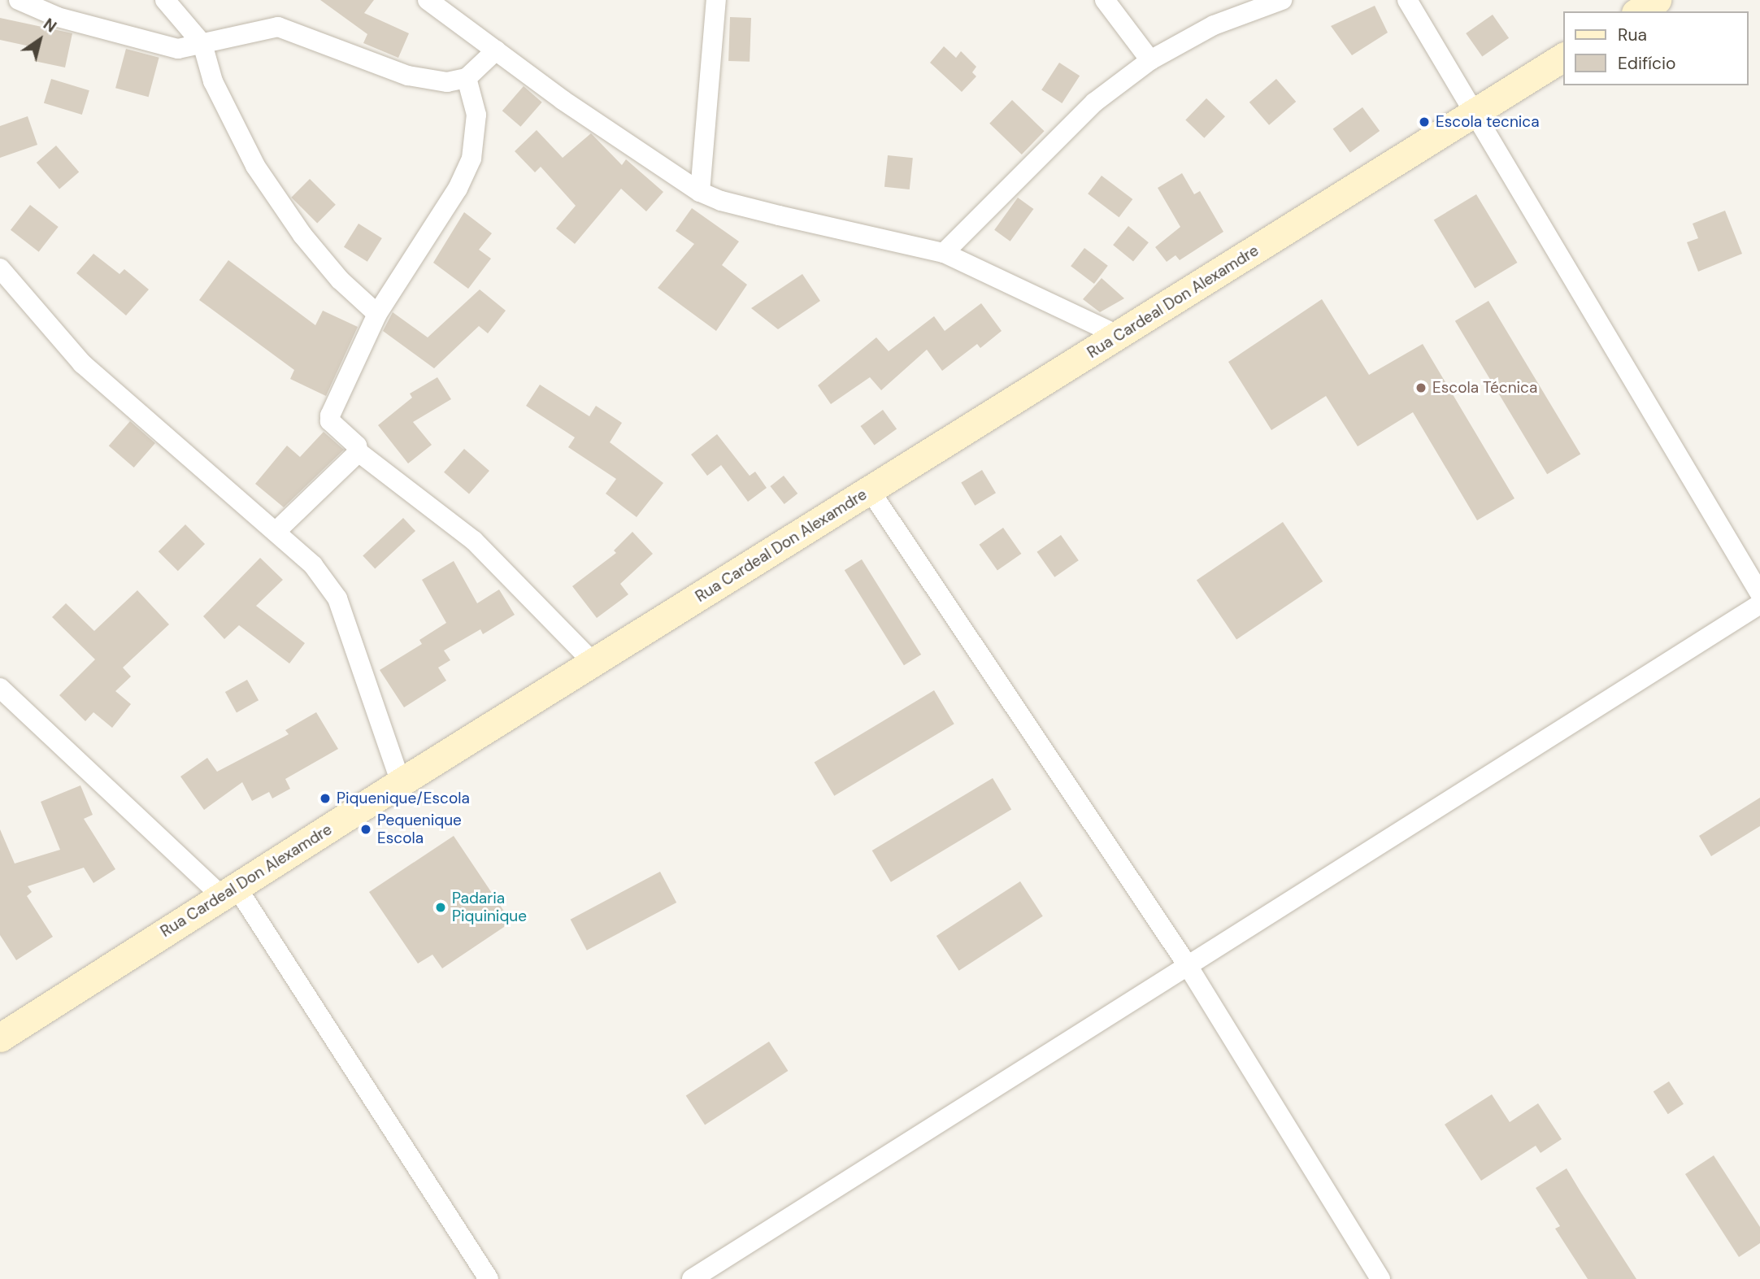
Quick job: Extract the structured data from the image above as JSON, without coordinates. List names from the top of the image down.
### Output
{
  "streets": {
    "main road": ["Rua Cardeal Don Alexamdre"]
  },
  "places": [
    "Escola tecnica",
    "Escola Técnica",
    "Piquenique/Escola",
    "Pequenique Escola",
    "Padaria Piquinique"
  ],
  "legend": ["Rua", "Edifício"],
  "north": "top right"
}
